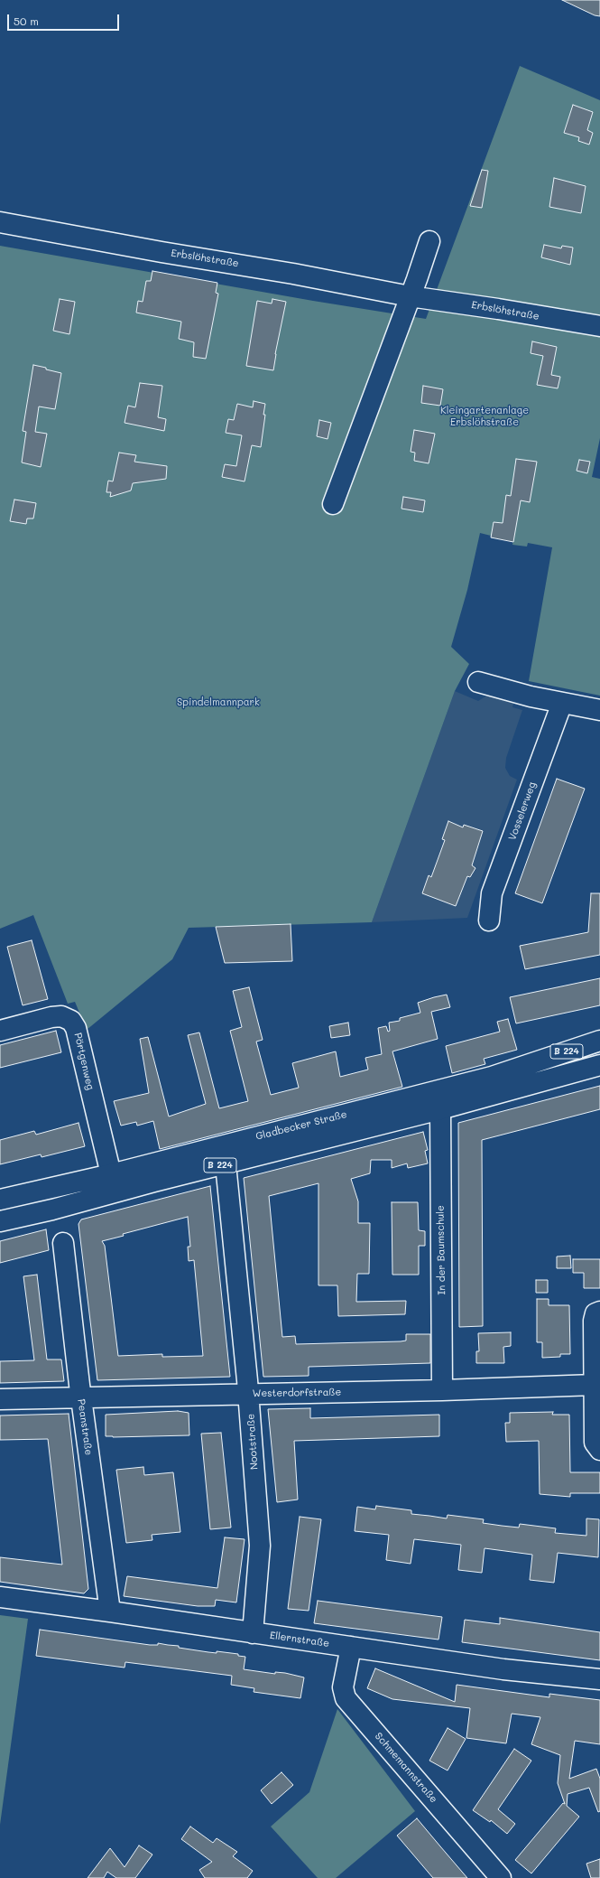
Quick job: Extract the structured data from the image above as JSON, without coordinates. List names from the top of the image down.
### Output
{
  "streets": {
    "street": [
      "Erbslöhstraße",
      "Vosselerweg",
      "B 224",
      "Pörtgenweg",
      "Gladbecker Straße",
      "In der Baumschule",
      "Westerdorfstraße",
      "Peanstraße",
      "Nootstraße",
      "Ellernstraße",
      "Schmemannstraße"
    ]
  },
  "crossings": [
    ["Pörtgenweg", "Gladbecker Straße"],
    ["Gladbecker Straße", "In der Baumschule"],
    ["Gladbecker Straße", "Nootstraße"],
    ["In der Baumschule", "Westerdorfstraße"],
    ["Westerdorfstraße", "Peanstraße"],
    ["Westerdorfstraße", "Nootstraße"],
    ["Peanstraße", "Ellernstraße"],
    ["Nootstraße", "Ellernstraße"],
    ["Ellernstraße", "Schmemannstraße"]
  ],
  "parks": ["Kleingartenanlage Erbslöhstraße", "Spindelmannpark"],
  "scale_bar": "50 m"
}
